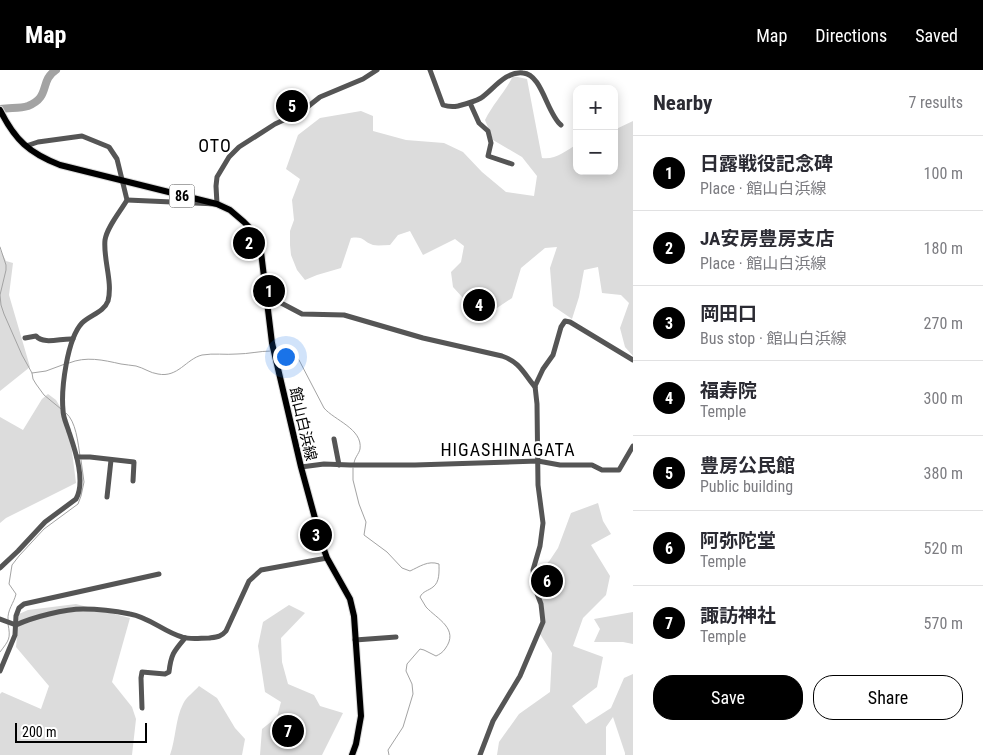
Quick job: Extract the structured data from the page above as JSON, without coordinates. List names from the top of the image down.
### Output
{
  "streets": {
    "main road": ["86", "館山白浜線"]
  },
  "districts": ["OTO", "HIGASHINAGATA"],
  "scale_bar": "200 m",
  "page": {
    "header": "Map",
    "nav": ["Map", "Directions", "Saved"],
    "heading": ["Nearby", "7 results"],
    "map_buttons": ["+", "−"],
    "pins": [
      "5",
      "2",
      "1",
      "4",
      "3",
      "6",
      "7"
    ],
    "list": [
      {
        "mark": "1",
        "name": "日露戦役記念碑",
        "note": "Place · 館山白浜線",
        "value": "100 m"
      },
      {
        "mark": "2",
        "name": "JA安房豊房支店",
        "note": "Place · 館山白浜線",
        "value": "180 m"
      },
      {
        "mark": "3",
        "name": "岡田口",
        "note": "Bus stop · 館山白浜線",
        "value": "270 m"
      },
      {
        "mark": "4",
        "name": "福寿院",
        "note": "Temple",
        "value": "300 m"
      },
      {
        "mark": "5",
        "name": "豊房公民館",
        "note": "Public building",
        "value": "380 m"
      },
      {
        "mark": "6",
        "name": "阿弥陀堂",
        "note": "Temple",
        "value": "520 m"
      },
      {
        "mark": "7",
        "name": "諏訪神社",
        "note": "Temple",
        "value": "570 m"
      }
    ],
    "buttons": ["Save", "Share"],
    "scale": "200 m"
  }
}
